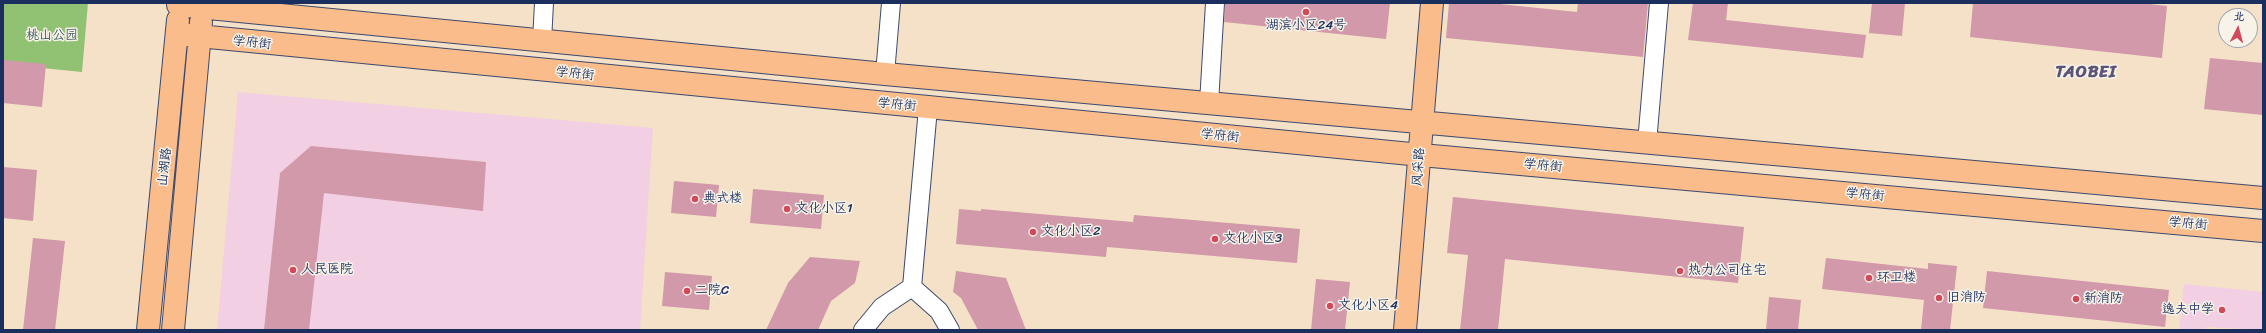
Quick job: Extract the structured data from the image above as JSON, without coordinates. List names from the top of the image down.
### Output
{
  "streets": {
    "main road": ["学府街", "山湖路", "风采路"]
  },
  "crossings": [
    ["学府街", "山湖路"],
    ["学府街", "风采路"]
  ],
  "districts": ["TAOBEI"],
  "parks": ["桃山公园"],
  "places": [
    "湖滨小区24号",
    "典式楼",
    "文化小区1",
    "文化小区2",
    "文化小区3",
    "人民医院",
    "热力公司住宅",
    "环卫楼",
    "二院C",
    "旧消防",
    "新消防",
    "文化小区4",
    "逸夫中学"
  ],
  "north": "top"
}
